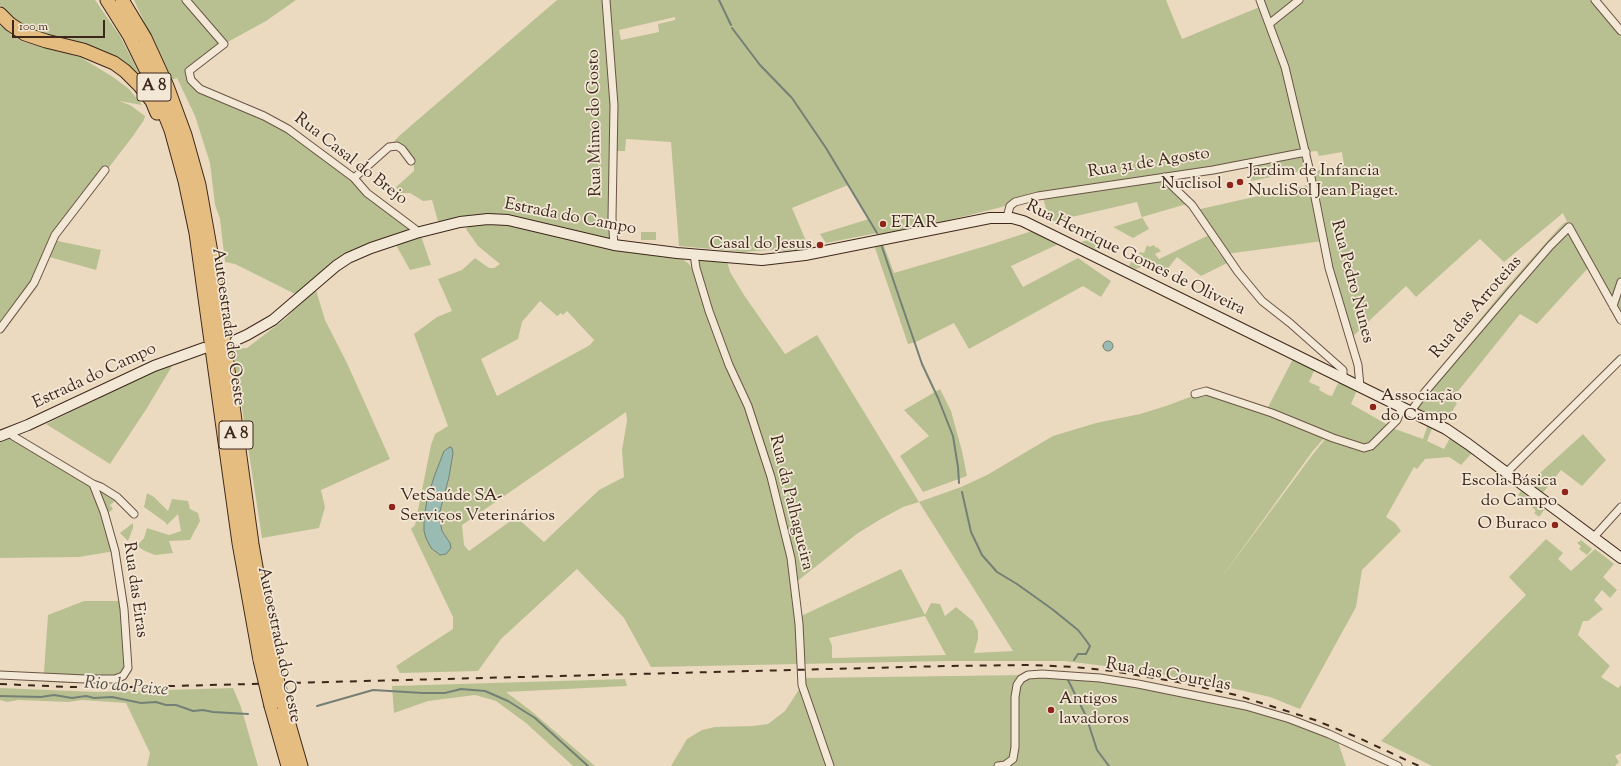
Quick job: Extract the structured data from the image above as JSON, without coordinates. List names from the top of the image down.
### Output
{
  "streets": {
    "highway": ["A 8", "Autoestrada do Oeste"],
    "street": [
      "Rua Mimo do Gosto",
      "Rua Casal do Brejo",
      "Rua 31 de Agosto",
      "Estrada do Campo",
      "Rua Henrique Gomes de Oliveira",
      "Rua Pedro Nunes",
      "Rua das Arroteias",
      "Rua da Palhagueira",
      "Rua das Eiras",
      "Rua das Courelas"
    ]
  },
  "crossings": [
    ["Rua Mimo do Gosto", "Estrada do Campo"],
    ["Rua Casal do Brejo", "Estrada do Campo"],
    ["Rua 31 de Agosto", "Rua Henrique Gomes de Oliveira"],
    ["Rua 31 de Agosto", "Rua Pedro Nunes"],
    ["Estrada do Campo", "Rua Henrique Gomes de Oliveira"],
    ["Rua Henrique Gomes de Oliveira", "Rua Pedro Nunes"],
    ["Rua Henrique Gomes de Oliveira", "Rua das Arroteias"],
    ["Rua Henrique Gomes de Oliveira", "Rua da Palhagueira"]
  ],
  "water": ["Rio do Peixe"],
  "places": [
    "Jardim de Infancia NucliSol Jean Piaget.",
    "Nuclisol",
    "ETAR",
    "Casal do Jesus",
    "Associação do Campo",
    "Escola Básica do Campo",
    "VetSaúde SA- Serviços Veterinários",
    "O Buraco",
    "Antigos lavadoros"
  ],
  "scale_bar": "100 m"
}
